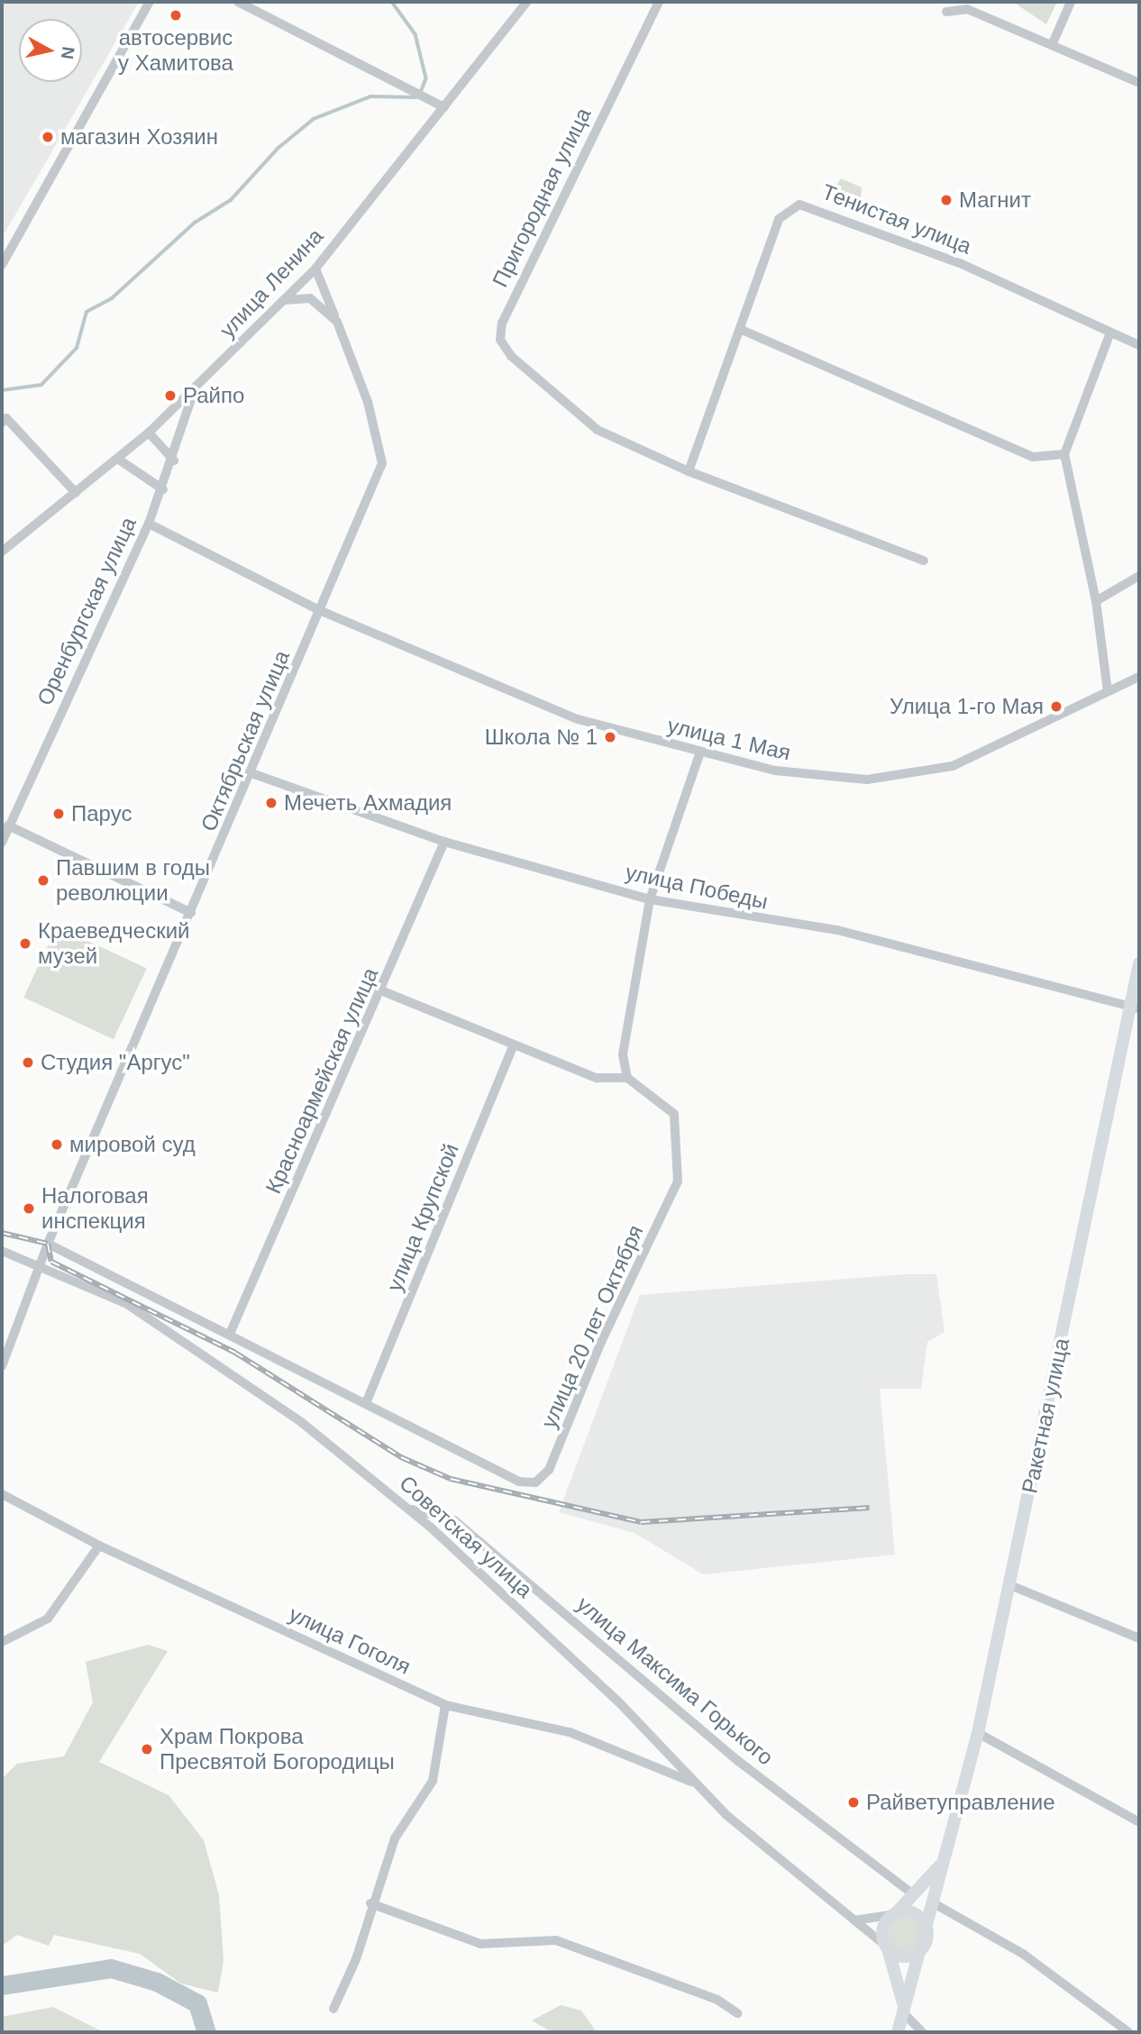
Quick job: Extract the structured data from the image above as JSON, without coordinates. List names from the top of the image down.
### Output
{
  "streets": {
    "main road": ["Ракетная улица"],
    "street": [
      "Пригородная улица",
      "Тенистая улица",
      "улица Ленина",
      "Оренбургская улица",
      "улица 1 Мая",
      "Октябрьская улица",
      "улица Победы",
      "Красноармейская улица",
      "улица Крупской",
      "улица 20 лет Октября",
      "Советская улица",
      "улица Гоголя",
      "улица Максима Горького"
    ]
  },
  "crossings": [
    ["Пригородная улица", "Тенистая улица"],
    ["улица Ленина", "Оренбургская улица"],
    ["улица Ленина", "Октябрьская улица"],
    ["Оренбургская улица", "улица 1 Мая"],
    ["улица 1 Мая", "Октябрьская улица"],
    ["Октябрьская улица", "улица Победы"],
    ["Октябрьская улица", "Советская улица"],
    ["улица Победы", "Красноармейская улица"],
    ["улица Победы", "Ракетная улица"],
    ["улица Крупской", "улица 20 лет Октября"],
    ["Ракетная улица", "Советская улица"],
    ["Ракетная улица", "улица Максима Горького"],
    ["Советская улица", "улица Гоголя"],
    ["Советская улица", "улица Максима Горького"]
  ],
  "places": [
    "автосервис у Хамитова",
    "магазин Хозяин",
    "Магнит",
    "Райпо",
    "Улица 1-го Мая",
    "Школа № 1",
    "Мечеть Ахмадия",
    "Парус",
    "Павшим в годы революции",
    "Краеведческий музей",
    "Студия \"Аргус\"",
    "мировой суд",
    "Налоговая инспекция",
    "Храм Покрова Пресвятой Богородицы",
    "Райветуправление"
  ],
  "north": "right"
}
